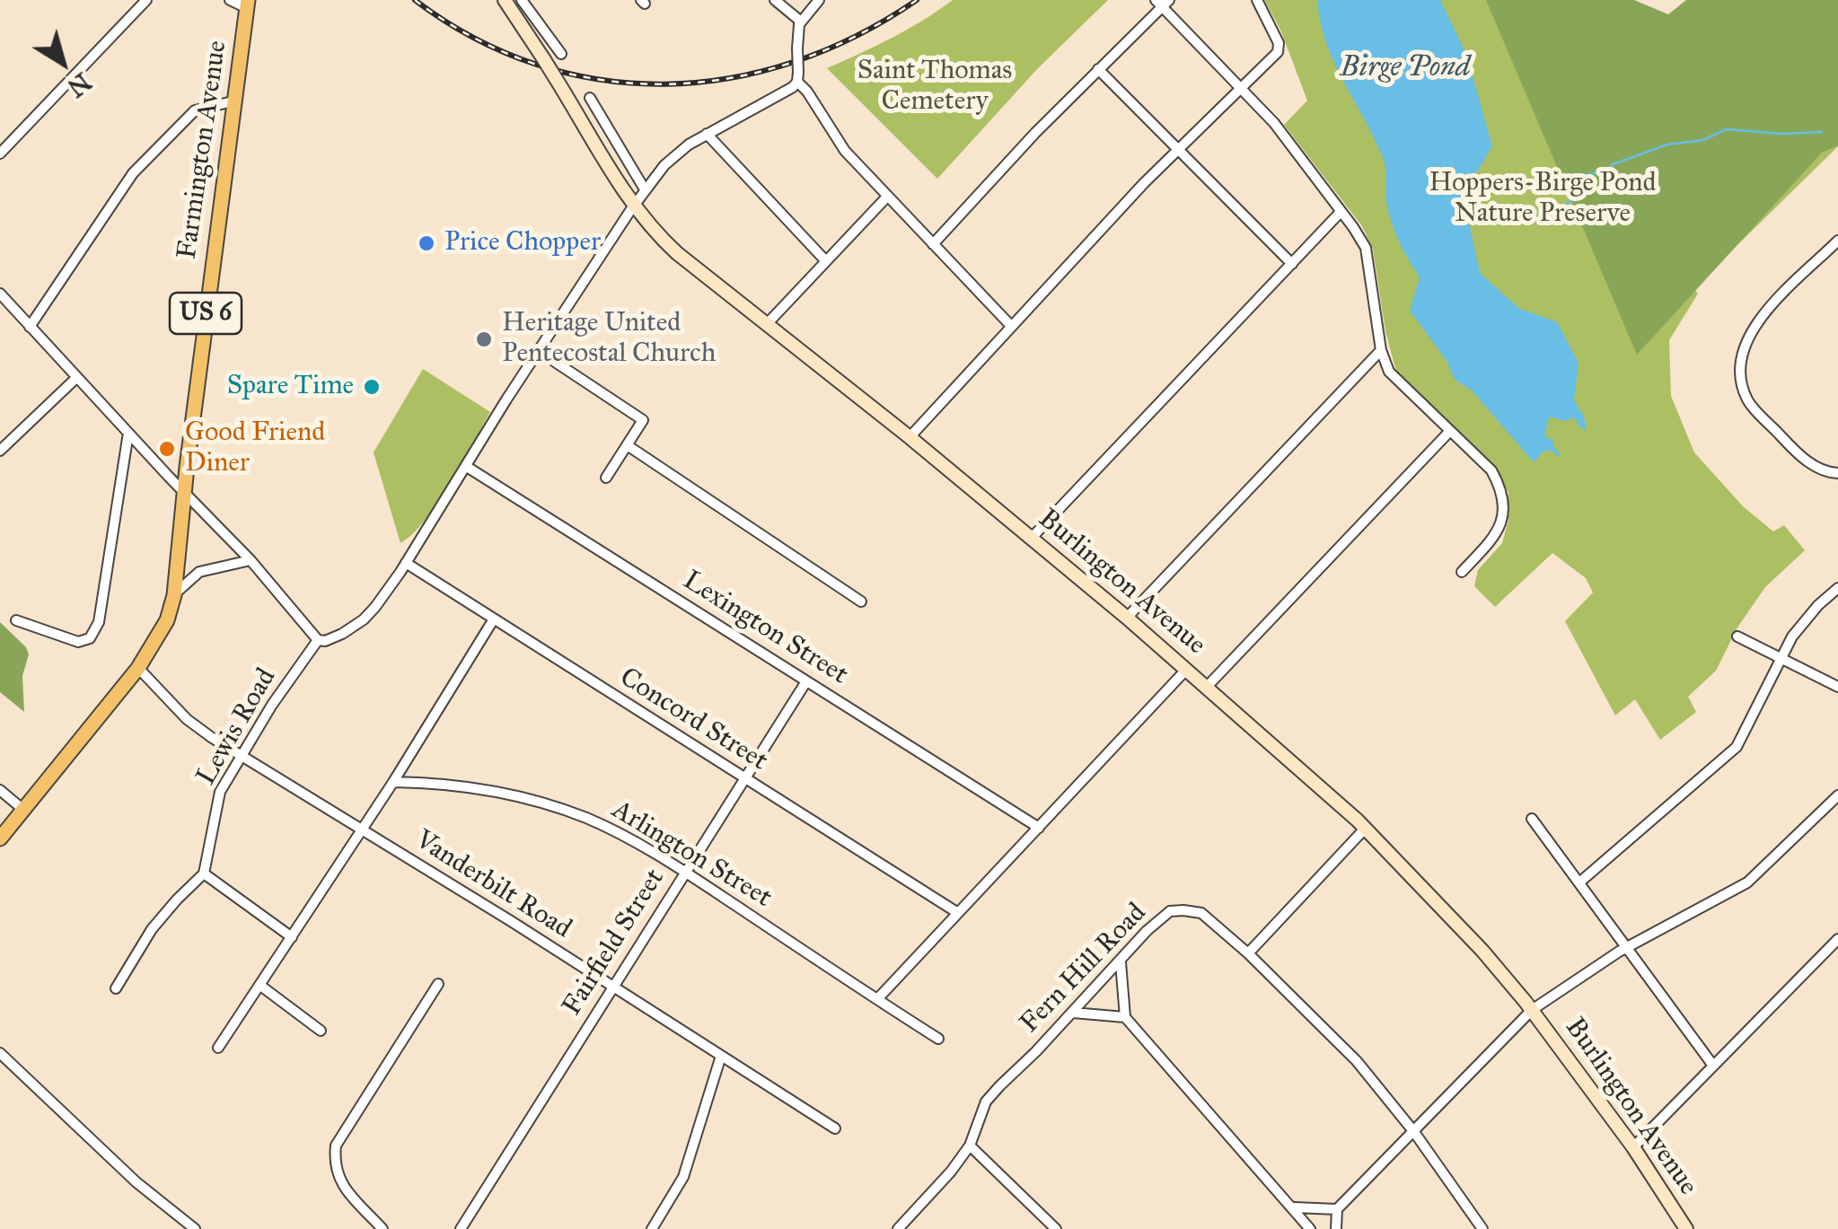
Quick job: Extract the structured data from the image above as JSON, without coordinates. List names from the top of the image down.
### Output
{
  "streets": {
    "highway": ["Farmington Avenue", "US 6"],
    "main road": ["Burlington Avenue"],
    "street": [
      "Lexington Street",
      "Concord Street",
      "Lewis Road",
      "Arlington Street",
      "Vanderbilt Road",
      "Fairfield Street",
      "Fern Hill Road"
    ]
  },
  "crossings": [
    ["Farmington Avenue", "Vanderbilt Road"],
    ["Lexington Street", "Fairfield Street"],
    ["Concord Street", "Fairfield Street"],
    ["Lewis Road", "Vanderbilt Road"],
    ["Arlington Street", "Fairfield Street"],
    ["Vanderbilt Road", "Fairfield Street"]
  ],
  "water": ["Birge Pond"],
  "parks": ["Saint Thomas Cemetery", "Hoppers-Birge Pond Nature Preserve"],
  "places": [
    "Price Chopper",
    "Heritage United Pentecostal Church",
    "Spare Time",
    "Good Friend Diner"
  ],
  "north": "bottom right"
}
